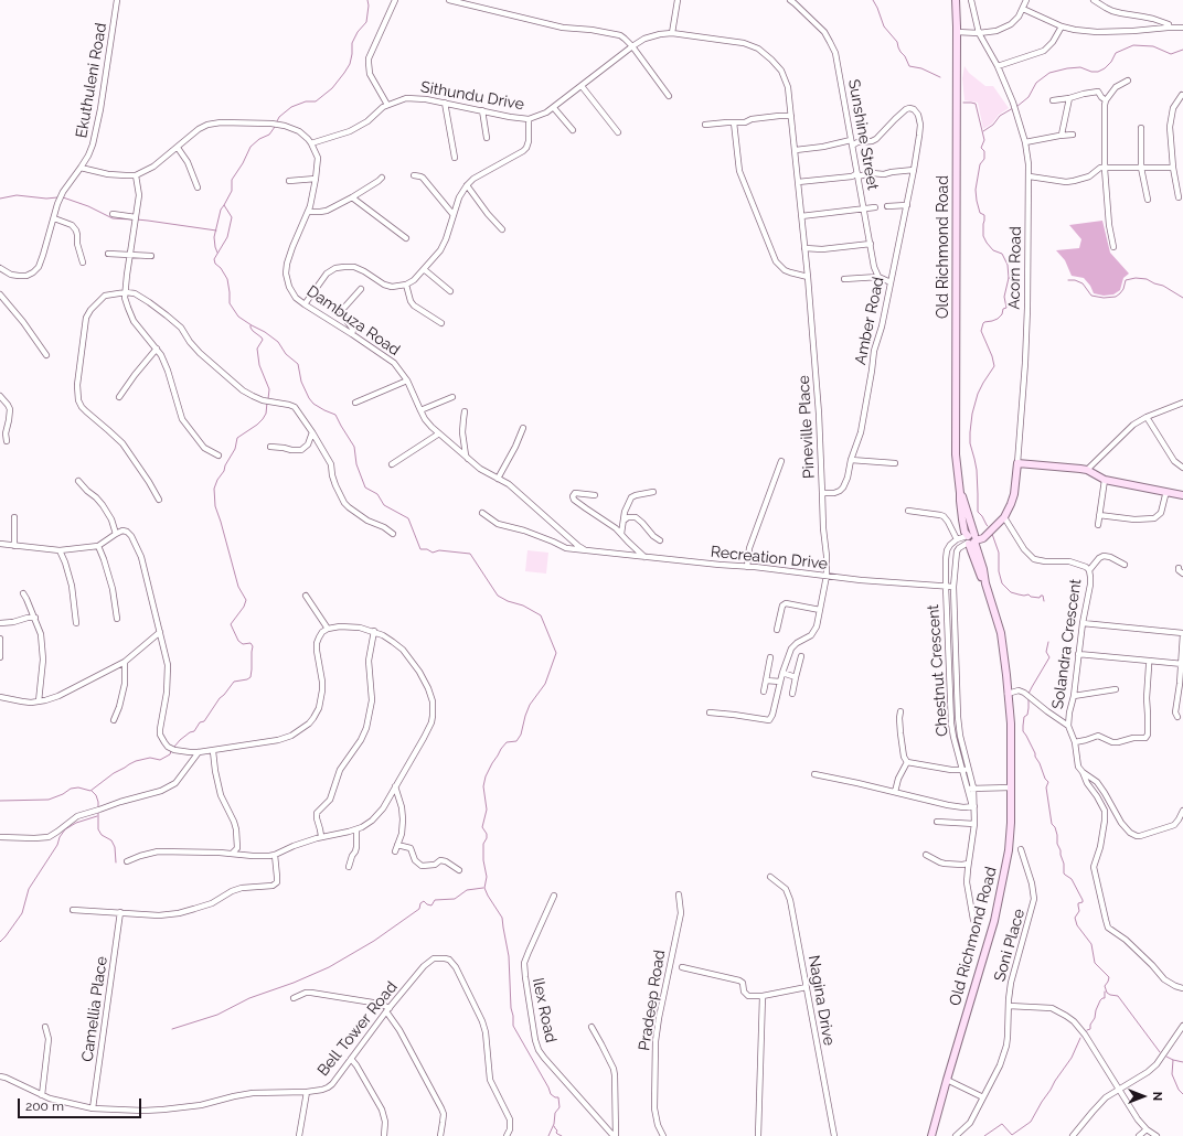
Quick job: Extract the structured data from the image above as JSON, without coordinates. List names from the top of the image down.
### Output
{
  "streets": {
    "street": [
      "Ekuthuleni Road",
      "Sithundu Drive",
      "Sunshine Street",
      "Old Richmond Road",
      "Acorn Road",
      "Dambuza Road",
      "Amber Road",
      "Pineville Place",
      "Recreation Drive",
      "Solandra Crescent",
      "Chestnut Crescent",
      "Soni Place",
      "Pradeep Road",
      "Nagina Drive",
      "Camellia Place",
      "Ilex Road",
      "Bell Tower Road"
    ]
  },
  "crossings": [
    ["Sithundu Drive", "Dambuza Road"],
    ["Sithundu Drive", "Pineville Place"],
    ["Sunshine Street", "Amber Road"],
    ["Old Richmond Road", "Acorn Road"],
    ["Old Richmond Road", "Chestnut Crescent"],
    ["Acorn Road", "Solandra Crescent"],
    ["Acorn Road", "Chestnut Crescent"],
    ["Dambuza Road", "Recreation Drive"],
    ["Amber Road", "Pineville Place"],
    ["Pineville Place", "Recreation Drive"],
    ["Recreation Drive", "Chestnut Crescent"],
    ["Camellia Place", "Bell Tower Road"]
  ],
  "scale_bar": "200 m",
  "north": "right"
}
